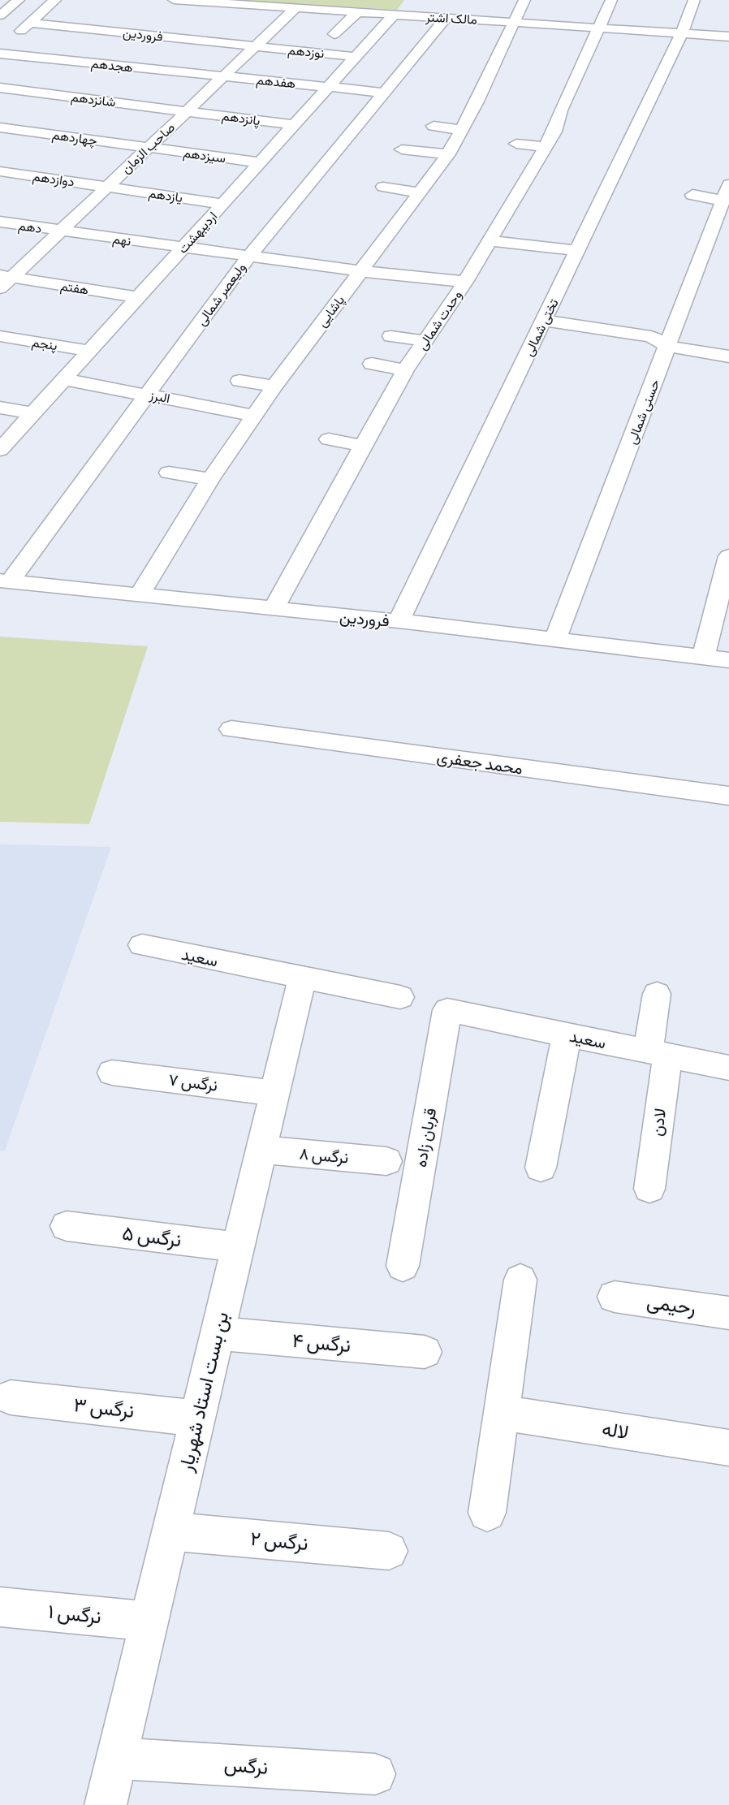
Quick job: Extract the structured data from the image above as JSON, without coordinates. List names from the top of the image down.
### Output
{
  "streets": {
    "street": [
      "مالک اشتر",
      "فروردین",
      "نوزدهم",
      "هجدهم",
      "هفدهم",
      "شانزدهم",
      "پانزدهم",
      "چهاردهم",
      "صاحب الزمان",
      "سیزدهم",
      "دوازدهم",
      "یازدهم",
      "دهم",
      "اردیبهشت",
      "نهم",
      "هفتم",
      "ولیعصر شمالی",
      "پاشایی",
      "وحدت شمالی",
      "تختی شمالی",
      "پنجم",
      "البرز",
      "حسنی شمالی",
      "محمد جعفری",
      "سعید",
      "نرگس ۷",
      "لادن",
      "قربان زاده",
      "نرگس ۸",
      "نرگس ۵",
      "رحیمی",
      "نرگس ۴",
      "بن بست استاد شهریار",
      "نرگس ۳",
      "لاله",
      "نرگس ۲",
      "نرگس ۱",
      "نرگس"
    ]
  },
  "crossings": [
    ["مالک اشتر", "صاحب الزمان"],
    ["مالک اشتر", "اردیبهشت"],
    ["مالک اشتر", "ولیعصر شمالی"],
    ["مالک اشتر", "پاشایی"],
    ["مالک اشتر", "وحدت شمالی"],
    ["مالک اشتر", "تختی شمالی"],
    ["فروردین", "نوزدهم"],
    ["فروردین", "صاحب الزمان"],
    ["فروردین", "ولیعصر شمالی"],
    ["فروردین", "پاشایی"],
    ["فروردین", "وحدت شمالی"],
    ["فروردین", "تختی شمالی"],
    ["فروردین", "حسنی شمالی"],
    ["نوزدهم", "صاحب الزمان"],
    ["نوزدهم", "اردیبهشت"],
    ["هجدهم", "هفدهم"],
    ["هجدهم", "صاحب الزمان"],
    ["هفدهم", "صاحب الزمان"],
    ["هفدهم", "اردیبهشت"],
    ["هفدهم", "ولیعصر شمالی"],
    ["شانزدهم", "پانزدهم"],
    ["شانزدهم", "صاحب الزمان"],
    ["پانزدهم", "صاحب الزمان"],
    ["پانزدهم", "اردیبهشت"],
    ["چهاردهم", "صاحب الزمان"],
    ["چهاردهم", "سیزدهم"],
    ["صاحب الزمان", "سیزدهم"],
    ["صاحب الزمان", "دوازدهم"],
    ["صاحب الزمان", "یازدهم"],
    ["صاحب الزمان", "دهم"],
    ["صاحب الزمان", "نهم"],
    ["صاحب الزمان", "هفتم"],
    ["سیزدهم", "اردیبهشت"],
    ["دوازدهم", "یازدهم"],
    ["یازدهم", "اردیبهشت"],
    ["دهم", "نهم"],
    ["اردیبهشت", "نهم"],
    ["اردیبهشت", "هفتم"],
    ["اردیبهشت", "پنجم"],
    ["اردیبهشت", "البرز"],
    ["نهم", "ولیعصر شمالی"],
    ["نهم", "پاشایی"],
    ["ولیعصر شمالی", "البرز"],
    ["پاشایی", "البرز"],
    ["سعید", "لادن"],
    ["سعید", "قربان زاده"],
    ["سعید", "بن بست استاد شهریار"],
    ["نرگس ۷", "بن بست استاد شهریار"],
    ["نرگس ۸", "بن بست استاد شهریار"],
    ["نرگس ۵", "بن بست استاد شهریار"],
    ["نرگس ۴", "بن بست استاد شهریار"],
    ["بن بست استاد شهریار", "نرگس ۳"],
    ["بن بست استاد شهریار", "نرگس ۲"],
    ["بن بست استاد شهریار", "نرگس ۱"],
    ["بن بست استاد شهریار", "نرگس"]
  ]
}
